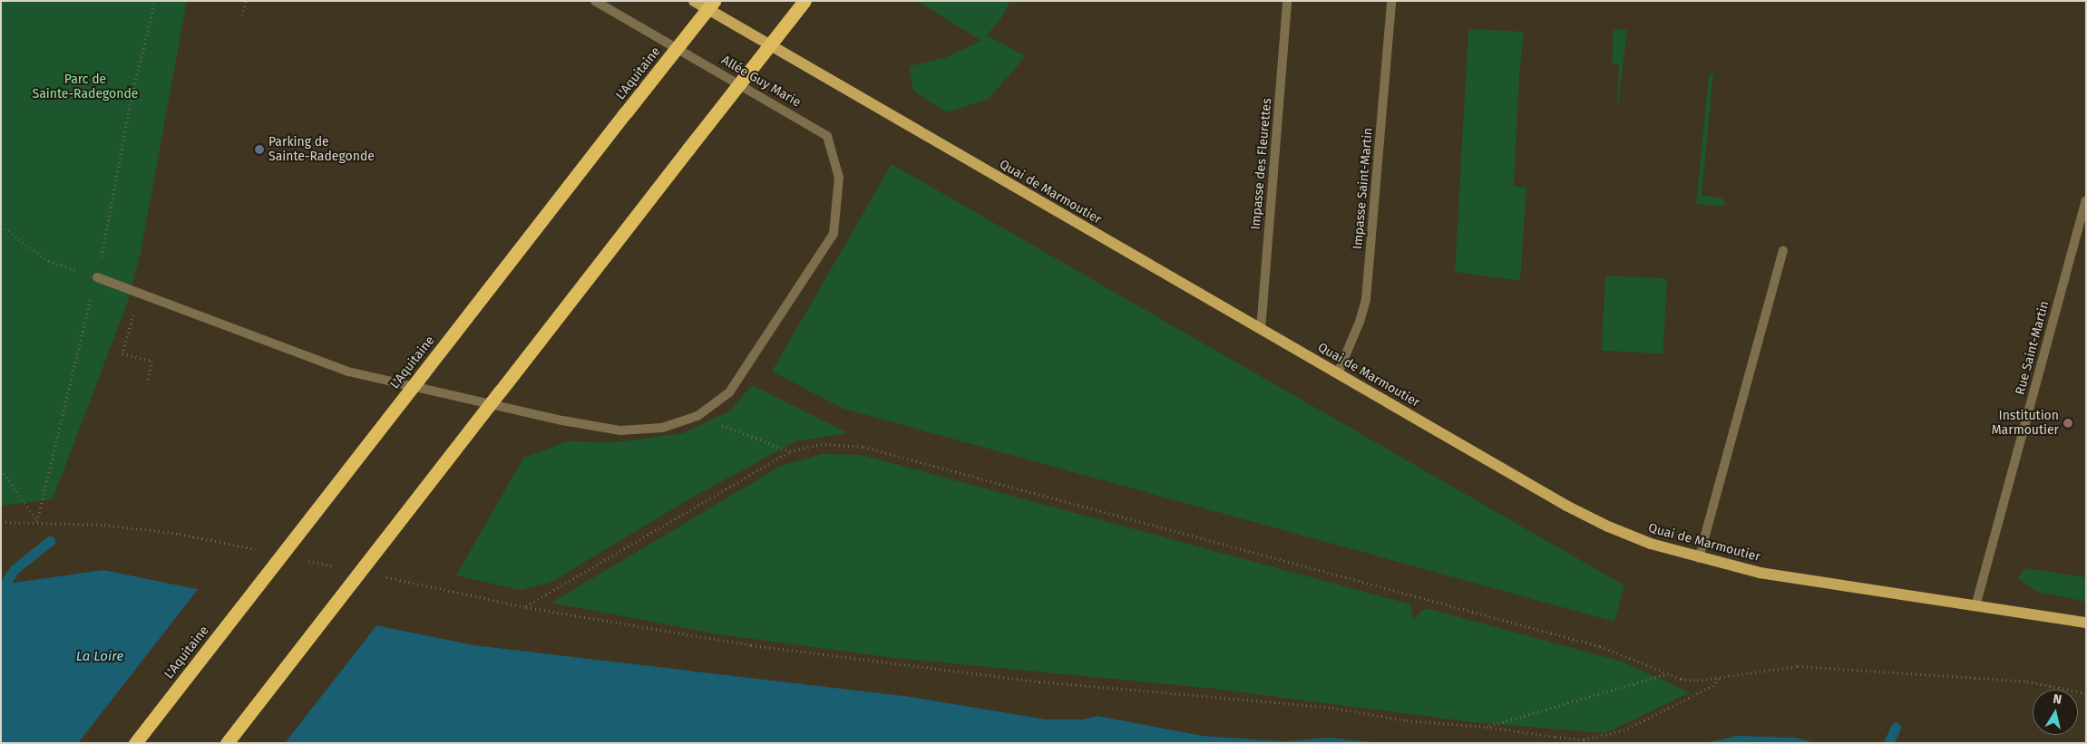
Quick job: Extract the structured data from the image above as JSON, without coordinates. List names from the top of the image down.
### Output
{
  "streets": {
    "highway": ["L'Aquitaine"],
    "main road": ["Quai de Marmoutier"],
    "street": [
      "Allée Guy Marie",
      "Impasse des Fleurettes",
      "Impasse Saint-Martin",
      "Rue Saint-Martin"
    ]
  },
  "crossings": [
    ["Impasse des Fleurettes", "Quai de Marmoutier"],
    ["Impasse Saint-Martin", "Quai de Marmoutier"],
    ["Quai de Marmoutier", "Rue Saint-Martin"]
  ],
  "water": ["La Loire"],
  "parks": ["Parc de Sainte-Radegonde"],
  "places": ["Parking de Sainte-Radegonde", "Institution Marmoutier"],
  "north": "top"
}
